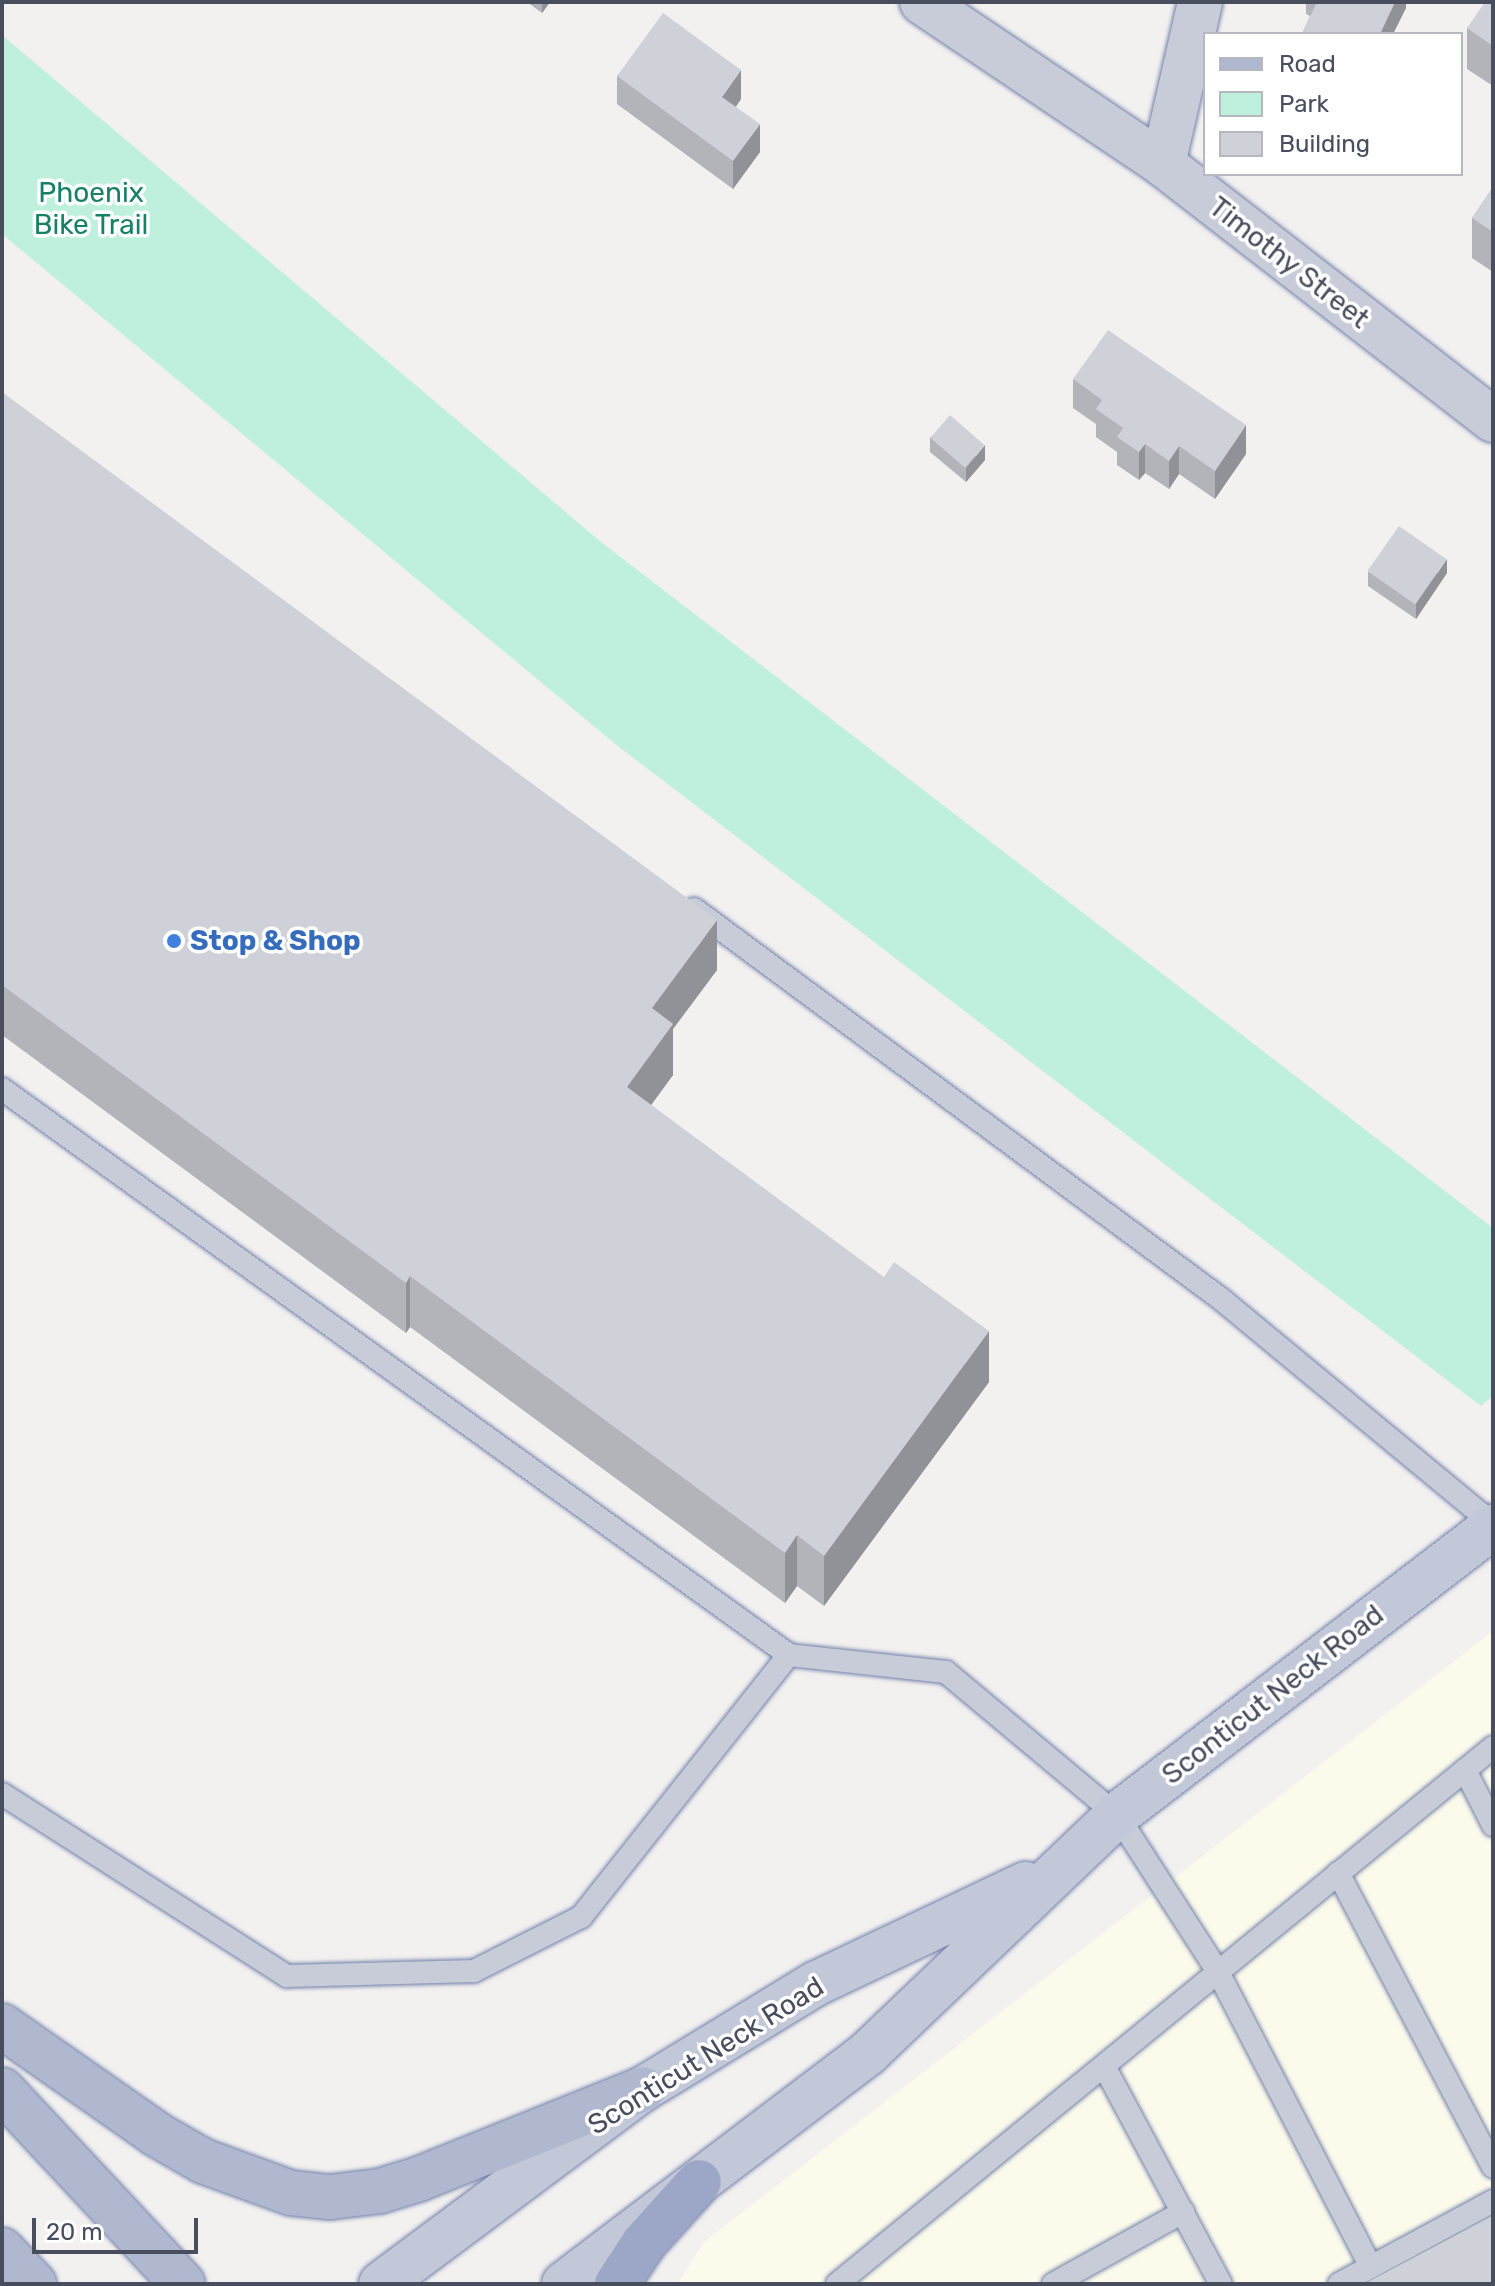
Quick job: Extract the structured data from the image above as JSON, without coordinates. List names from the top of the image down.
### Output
{
  "streets": {
    "main road": ["Sconticut Neck Road"],
    "street": ["Timothy Street"]
  },
  "parks": ["Phoenix Bike Trail"],
  "places": ["Stop & Shop"],
  "legend": ["Road", "Park", "Building"],
  "scale_bar": "20 m"
}
